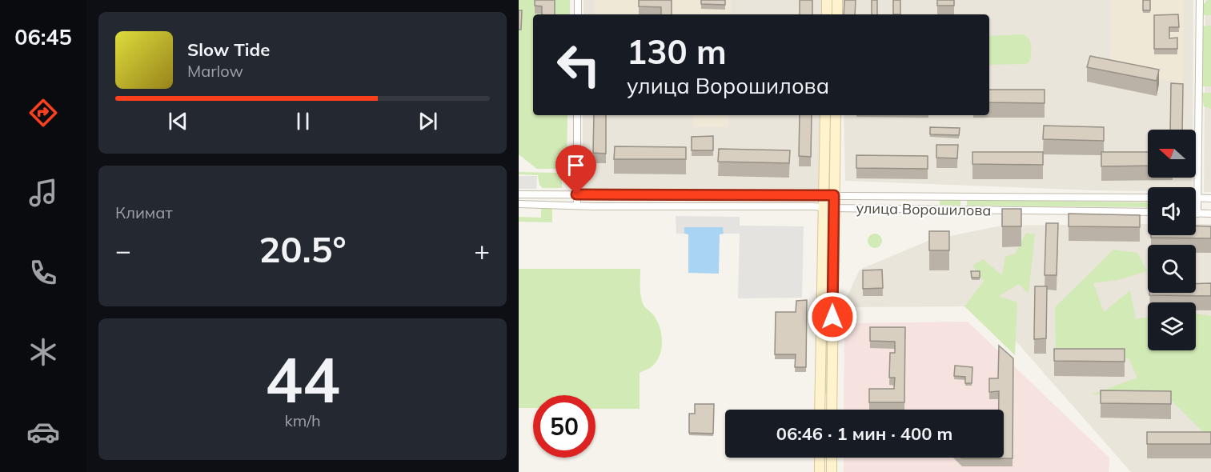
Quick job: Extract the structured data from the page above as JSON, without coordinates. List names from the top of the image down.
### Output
{
  "streets": {
    "street": ["улица Ворошилова"]
  },
  "north": "left",
  "page": {
    "tabs": "06:45",
    "turn": ["130 m", "улица Ворошилова"],
    "song": ["Slow Tide", "Marlow"],
    "tile": [
      "Климат",
      ["44", "km/h"]
    ],
    "heat": ["−", "20.5°", "+"],
    "limit": "50",
    "trip": "06:46 · 1 мин · 400 m"
  }
}
